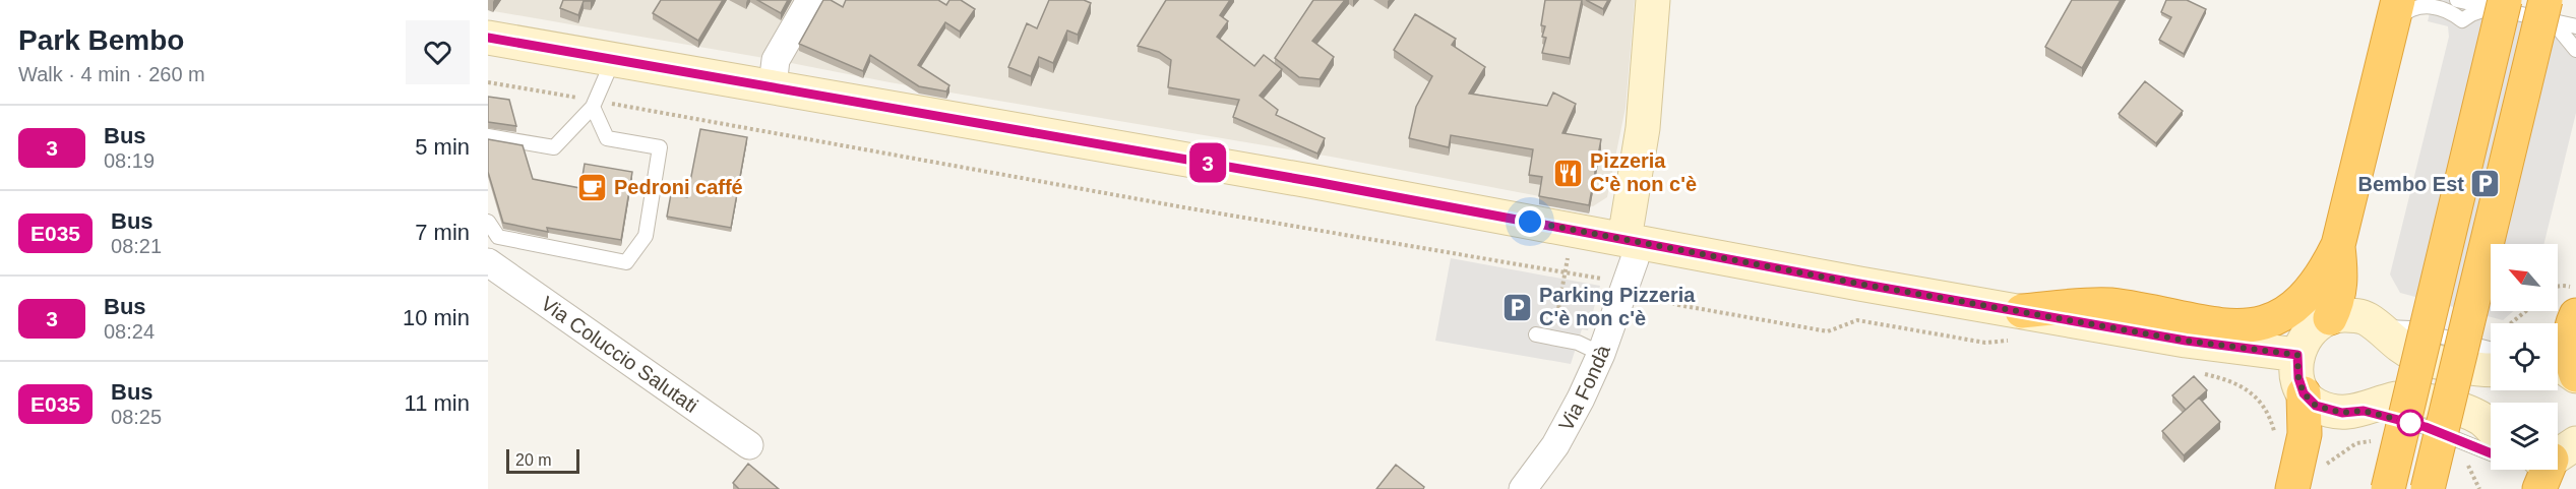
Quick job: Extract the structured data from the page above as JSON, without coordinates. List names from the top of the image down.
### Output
{
  "streets": {
    "street": ["Via Coluccio Salutati", "Via Fondà"]
  },
  "places": {
    "restaurant": ["Pizzeria C'è non c'è"],
    "parking": ["Bembo Est", "Parking Pizzeria C'è non c'è"],
    "cafe": ["Pedroni caffé"]
  },
  "lines": ["bus line 3"],
  "scale_bar": "20 m",
  "north": "top left",
  "page": {
    "heading": ["Park Bembo", "Walk · 4 min · 260 m"],
    "on_map": "3",
    "list": [
      {
        "mark": "3",
        "name": "Bus",
        "note": "08:19",
        "value": "5 min"
      },
      {
        "mark": "E035",
        "name": "Bus",
        "note": "08:21",
        "value": "7 min"
      },
      {
        "mark": "3",
        "name": "Bus",
        "note": "08:24",
        "value": "10 min"
      },
      {
        "mark": "E035",
        "name": "Bus",
        "note": "08:25",
        "value": "11 min"
      }
    ],
    "scale": "20 m"
  }
}
